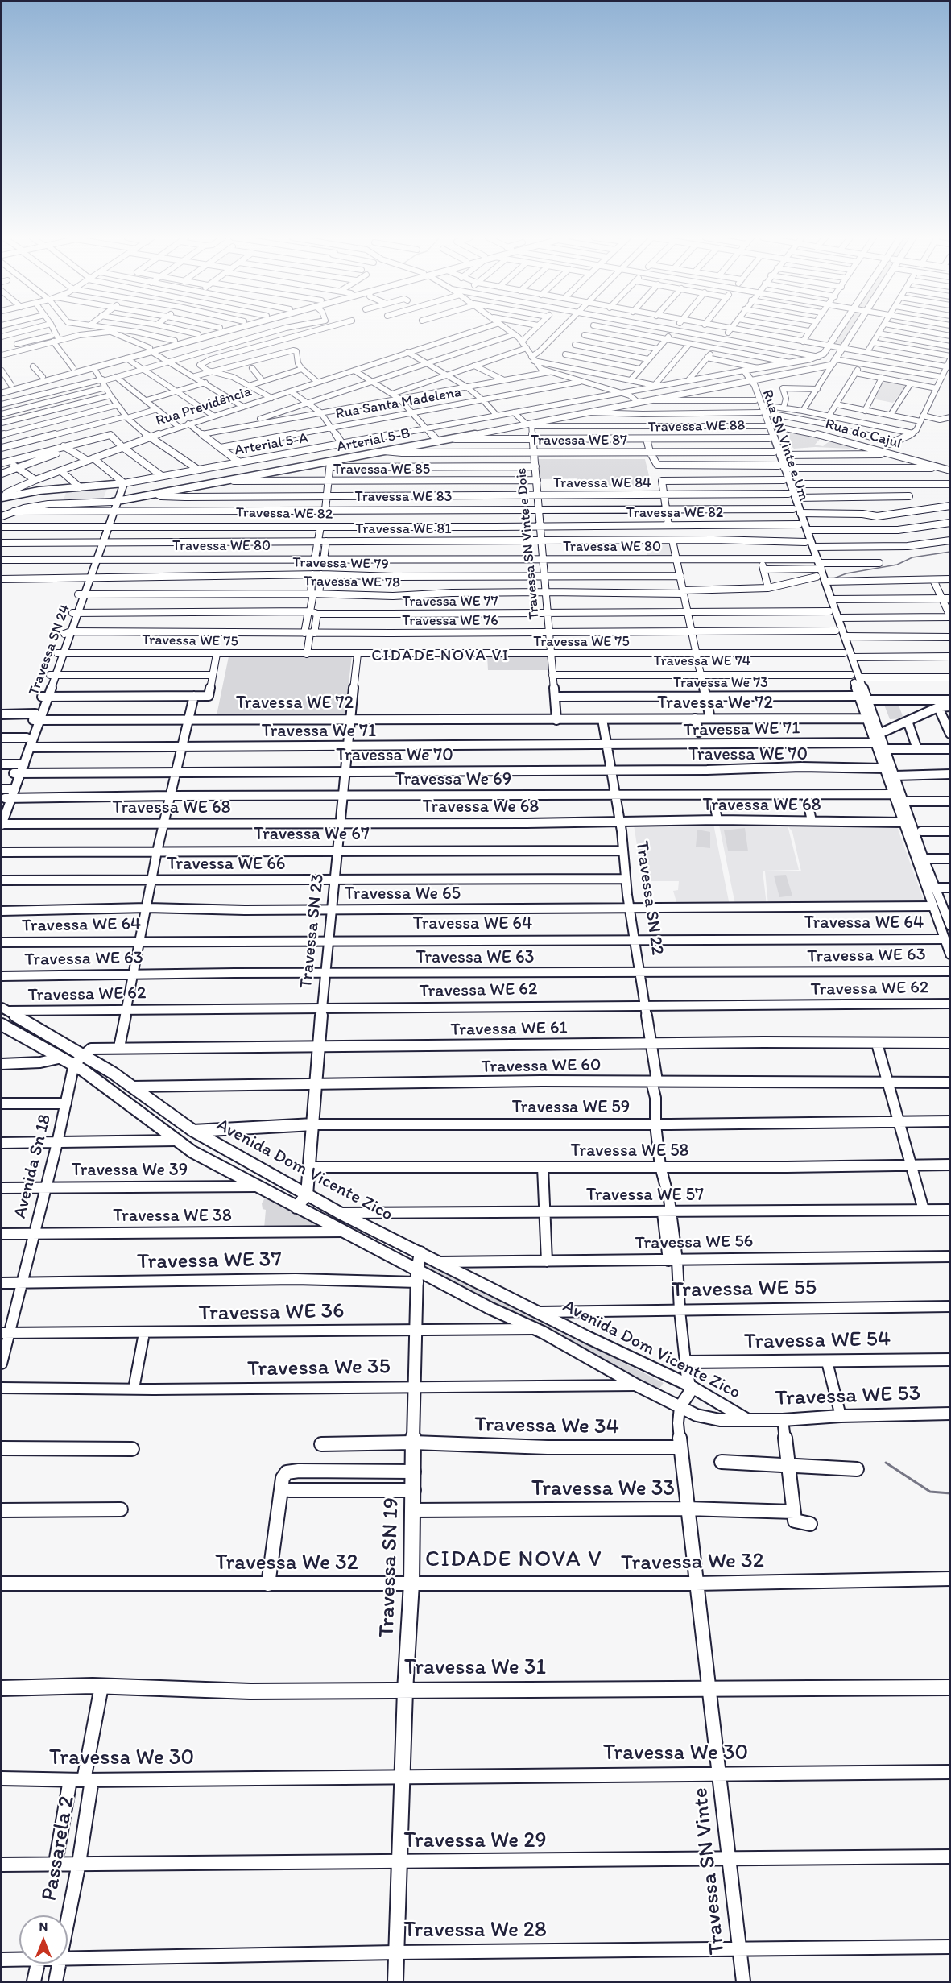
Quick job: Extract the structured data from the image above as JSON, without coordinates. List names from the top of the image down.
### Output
{
  "streets": {
    "main road": [
      "Arterial 5-B",
      "Arterial 5-A",
      "Rua SN Vinte e Um",
      "Travessa SN 24",
      "Travessa WE 72",
      "Travessa We 72",
      "Travessa SN 22",
      "Travessa SN 23",
      "Travessa WE 59",
      "Avenida Dom Vicente Zico",
      "Travessa WE 54",
      "Travessa WE 53",
      "Travessa SN 19",
      "Travessa We 31"
    ],
    "street": [
      "Rua Santa Madelena",
      "Rua Previdência",
      "Travessa WE 88",
      "Rua do Cajuí",
      "Travessa WE 87",
      "Travessa WE 85",
      "Travessa WE 84",
      "Travessa WE 83",
      "Travessa WE 82",
      "Travessa WE 81",
      "Travessa SN Vinte e Dois",
      "Travessa WE 80",
      "Travessa WE 79",
      "Travessa WE 78",
      "Travessa WE 77",
      "Travessa WE 76",
      "Travessa WE 75",
      "Travessa WE 74",
      "Travessa We 73",
      "Travessa WE 71",
      "Travessa We 71",
      "Travessa WE 70",
      "Travessa We 70",
      "Travessa We 69",
      "Travessa WE 68",
      "Travessa We 68",
      "Travessa We 67",
      "Travessa WE 66",
      "Travessa We 65",
      "Travessa WE 64",
      "Travessa WE 63",
      "Travessa WE 62",
      "Travessa WE 61",
      "Travessa WE 60",
      "Travessa WE 58",
      "Avenida Sn 18",
      "Travessa We 39",
      "Travessa WE 57",
      "Travessa WE 38",
      "Travessa WE 56",
      "Travessa WE 37",
      "Travessa WE 55",
      "Travessa WE 36",
      "Travessa We 35",
      "Travessa We 34",
      "Travessa We 33",
      "Travessa We 32",
      "Travessa We 30",
      "Travessa We 29",
      "Passarela 2",
      "Travessa SN Vinte",
      "Travessa We 28"
    ]
  },
  "crossings": [
    ["Rua Previdência", "Arterial 5-A"],
    ["Travessa WE 88", "Arterial 5-B"],
    ["Travessa WE 88", "Rua SN Vinte e Um"],
    ["Travessa WE 88", "Travessa SN Vinte e Dois"],
    ["Rua do Cajuí", "Arterial 5-B"],
    ["Rua do Cajuí", "Rua SN Vinte e Um"],
    ["Rua do Cajuí", "Travessa SN Vinte e Dois"],
    ["Arterial 5-B", "Travessa WE 87"],
    ["Arterial 5-B", "Rua SN Vinte e Um"],
    ["Arterial 5-B", "Travessa WE 85"],
    ["Arterial 5-B", "Travessa WE 84"],
    ["Arterial 5-B", "Travessa WE 83"],
    ["Arterial 5-B", "Travessa SN Vinte e Dois"],
    ["Arterial 5-B", "Travessa SN 24"],
    ["Travessa WE 87", "Rua SN Vinte e Um"],
    ["Travessa WE 87", "Travessa SN Vinte e Dois"],
    ["Arterial 5-A", "Travessa SN 24"],
    ["Rua SN Vinte e Um", "Travessa WE 84"],
    ["Rua SN Vinte e Um", "Travessa WE 83"],
    ["Rua SN Vinte e Um", "Travessa WE 82"],
    ["Rua SN Vinte e Um", "Travessa WE 81"],
    ["Rua SN Vinte e Um", "Travessa WE 80"],
    ["Rua SN Vinte e Um", "Travessa WE 78"],
    ["Rua SN Vinte e Um", "Travessa WE 77"],
    ["Rua SN Vinte e Um", "Travessa WE 76"],
    ["Rua SN Vinte e Um", "Travessa WE 75"],
    ["Rua SN Vinte e Um", "Travessa WE 74"],
    ["Rua SN Vinte e Um", "Travessa We 73"],
    ["Rua SN Vinte e Um", "Travessa We 72"],
    ["Rua SN Vinte e Um", "Travessa WE 71"],
    ["Travessa WE 85", "Travessa SN Vinte e Dois"],
    ["Travessa WE 84", "Travessa SN Vinte e Dois"],
    ["Travessa WE 83", "Travessa SN Vinte e Dois"],
    ["Travessa WE 83", "Travessa SN 24"],
    ["Travessa WE 82", "Travessa SN Vinte e Dois"],
    ["Travessa WE 82", "Travessa SN 24"],
    ["Travessa WE 81", "Travessa SN Vinte e Dois"],
    ["Travessa WE 81", "Travessa SN 24"],
    ["Travessa SN Vinte e Dois", "Travessa WE 80"],
    ["Travessa SN Vinte e Dois", "Travessa WE 79"],
    ["Travessa SN Vinte e Dois", "Travessa WE 78"],
    ["Travessa SN Vinte e Dois", "Travessa WE 77"],
    ["Travessa SN Vinte e Dois", "Travessa WE 76"],
    ["Travessa SN Vinte e Dois", "Travessa WE 75"],
    ["Travessa SN Vinte e Dois", "Travessa WE 74"],
    ["Travessa SN Vinte e Dois", "Travessa We 73"],
    ["Travessa SN Vinte e Dois", "Travessa WE 72"],
    ["Travessa SN Vinte e Dois", "Travessa We 72"],
    ["Travessa WE 80", "Travessa SN 24"],
    ["Travessa WE 79", "Travessa SN 24"],
    ["Travessa WE 78", "Travessa SN 24"],
    ["Travessa WE 77", "Travessa SN 24"],
    ["Travessa WE 76", "Travessa SN 24"],
    ["Travessa WE 75", "Travessa SN 24"],
    ["Travessa WE 75", "Travessa SN 23"],
    ["Travessa SN 24", "Travessa WE 72"],
    ["Travessa SN 24", "Travessa We 71"],
    ["Travessa SN 24", "Travessa We 69"],
    ["Travessa SN 24", "Travessa WE 68"],
    ["Travessa WE 72", "Travessa We 72"],
    ["Travessa WE 72", "Travessa SN 23"],
    ["Travessa We 72", "Travessa SN 22"],
    ["Travessa WE 71", "Travessa We 71"],
    ["Travessa WE 71", "Travessa SN 22"],
    ["Travessa We 71", "Travessa SN 22"],
    ["Travessa We 71", "Travessa SN 23"],
    ["Travessa WE 70", "Travessa We 70"],
    ["Travessa WE 70", "Travessa SN 22"],
    ["Travessa We 70", "Travessa SN 22"],
    ["Travessa We 70", "Travessa SN 23"],
    ["Travessa We 69", "Travessa SN 22"],
    ["Travessa We 69", "Travessa SN 23"],
    ["Travessa WE 68", "Travessa We 68"],
    ["Travessa WE 68", "Travessa SN 22"],
    ["Travessa WE 68", "Travessa SN 23"],
    ["Travessa We 68", "Travessa SN 22"],
    ["Travessa We 68", "Travessa SN 23"],
    ["Travessa We 67", "Travessa SN 22"],
    ["Travessa We 67", "Travessa SN 23"],
    ["Travessa WE 66", "Travessa SN 22"],
    ["Travessa WE 66", "Travessa SN 23"],
    ["Travessa We 65", "Travessa SN 22"],
    ["Travessa We 65", "Travessa SN 23"],
    ["Travessa SN 22", "Travessa WE 64"],
    ["Travessa SN 22", "Travessa WE 63"],
    ["Travessa SN 22", "Travessa WE 62"],
    ["Travessa SN 22", "Travessa WE 61"],
    ["Travessa SN 22", "Travessa WE 60"],
    ["Travessa SN 22", "Travessa WE 59"],
    ["Travessa SN 22", "Travessa WE 58"],
    ["Travessa SN 22", "Avenida Dom Vicente Zico"],
    ["Travessa SN 22", "Travessa WE 57"],
    ["Travessa SN 22", "Travessa WE 56"],
    ["Travessa SN 22", "Travessa WE 55"],
    ["Travessa SN 22", "Travessa WE 54"],
    ["Travessa SN 22", "Travessa SN Vinte"],
    ["Travessa WE 64", "Travessa SN 23"],
    ["Travessa SN 23", "Travessa WE 63"],
    ["Travessa SN 23", "Travessa WE 62"],
    ["Travessa SN 23", "Travessa WE 61"],
    ["Travessa SN 23", "Travessa WE 60"],
    ["Travessa SN 23", "Travessa WE 59"],
    ["Travessa SN 23", "Travessa WE 58"],
    ["Travessa SN 23", "Avenida Dom Vicente Zico"],
    ["Travessa WE 62", "Avenida Dom Vicente Zico"],
    ["Travessa WE 61", "Avenida Dom Vicente Zico"],
    ["Travessa WE 60", "Avenida Dom Vicente Zico"],
    ["Travessa WE 59", "Avenida Dom Vicente Zico"],
    ["Avenida Sn 18", "Travessa We 39"],
    ["Avenida Sn 18", "Avenida Dom Vicente Zico"],
    ["Avenida Sn 18", "Travessa WE 38"],
    ["Avenida Sn 18", "Travessa WE 37"],
    ["Avenida Sn 18", "Travessa WE 36"],
    ["Travessa We 39", "Avenida Dom Vicente Zico"],
    ["Avenida Dom Vicente Zico", "Travessa WE 57"],
    ["Avenida Dom Vicente Zico", "Travessa WE 38"],
    ["Avenida Dom Vicente Zico", "Travessa WE 56"],
    ["Avenida Dom Vicente Zico", "Travessa WE 37"],
    ["Avenida Dom Vicente Zico", "Travessa WE 55"],
    ["Avenida Dom Vicente Zico", "Travessa WE 36"],
    ["Avenida Dom Vicente Zico", "Travessa We 35"],
    ["Avenida Dom Vicente Zico", "Travessa WE 53"],
    ["Avenida Dom Vicente Zico", "Travessa SN 19"],
    ["Avenida Dom Vicente Zico", "Travessa SN Vinte"],
    ["Travessa WE 37", "Travessa SN 19"],
    ["Travessa WE 36", "Travessa SN 19"],
    ["Travessa We 35", "Travessa SN 19"],
    ["Travessa We 34", "Travessa SN 19"],
    ["Travessa We 34", "Travessa SN Vinte"],
    ["Travessa We 33", "Travessa SN 19"],
    ["Travessa We 33", "Travessa SN Vinte"],
    ["Travessa We 32", "Travessa SN 19"],
    ["Travessa We 32", "Travessa SN Vinte"],
    ["Travessa SN 19", "Travessa We 31"],
    ["Travessa SN 19", "Travessa We 30"],
    ["Travessa SN 19", "Travessa We 29"],
    ["Travessa SN 19", "Travessa We 28"],
    ["Travessa We 31", "Passarela 2"],
    ["Travessa We 31", "Travessa SN Vinte"],
    ["Travessa We 30", "Passarela 2"],
    ["Travessa We 30", "Travessa SN Vinte"],
    ["Travessa We 29", "Passarela 2"],
    ["Travessa We 29", "Travessa SN Vinte"],
    ["Travessa SN Vinte", "Travessa We 28"]
  ],
  "districts": ["CIDADE NOVA VI", "CIDADE NOVA V"],
  "north": "top"
}
